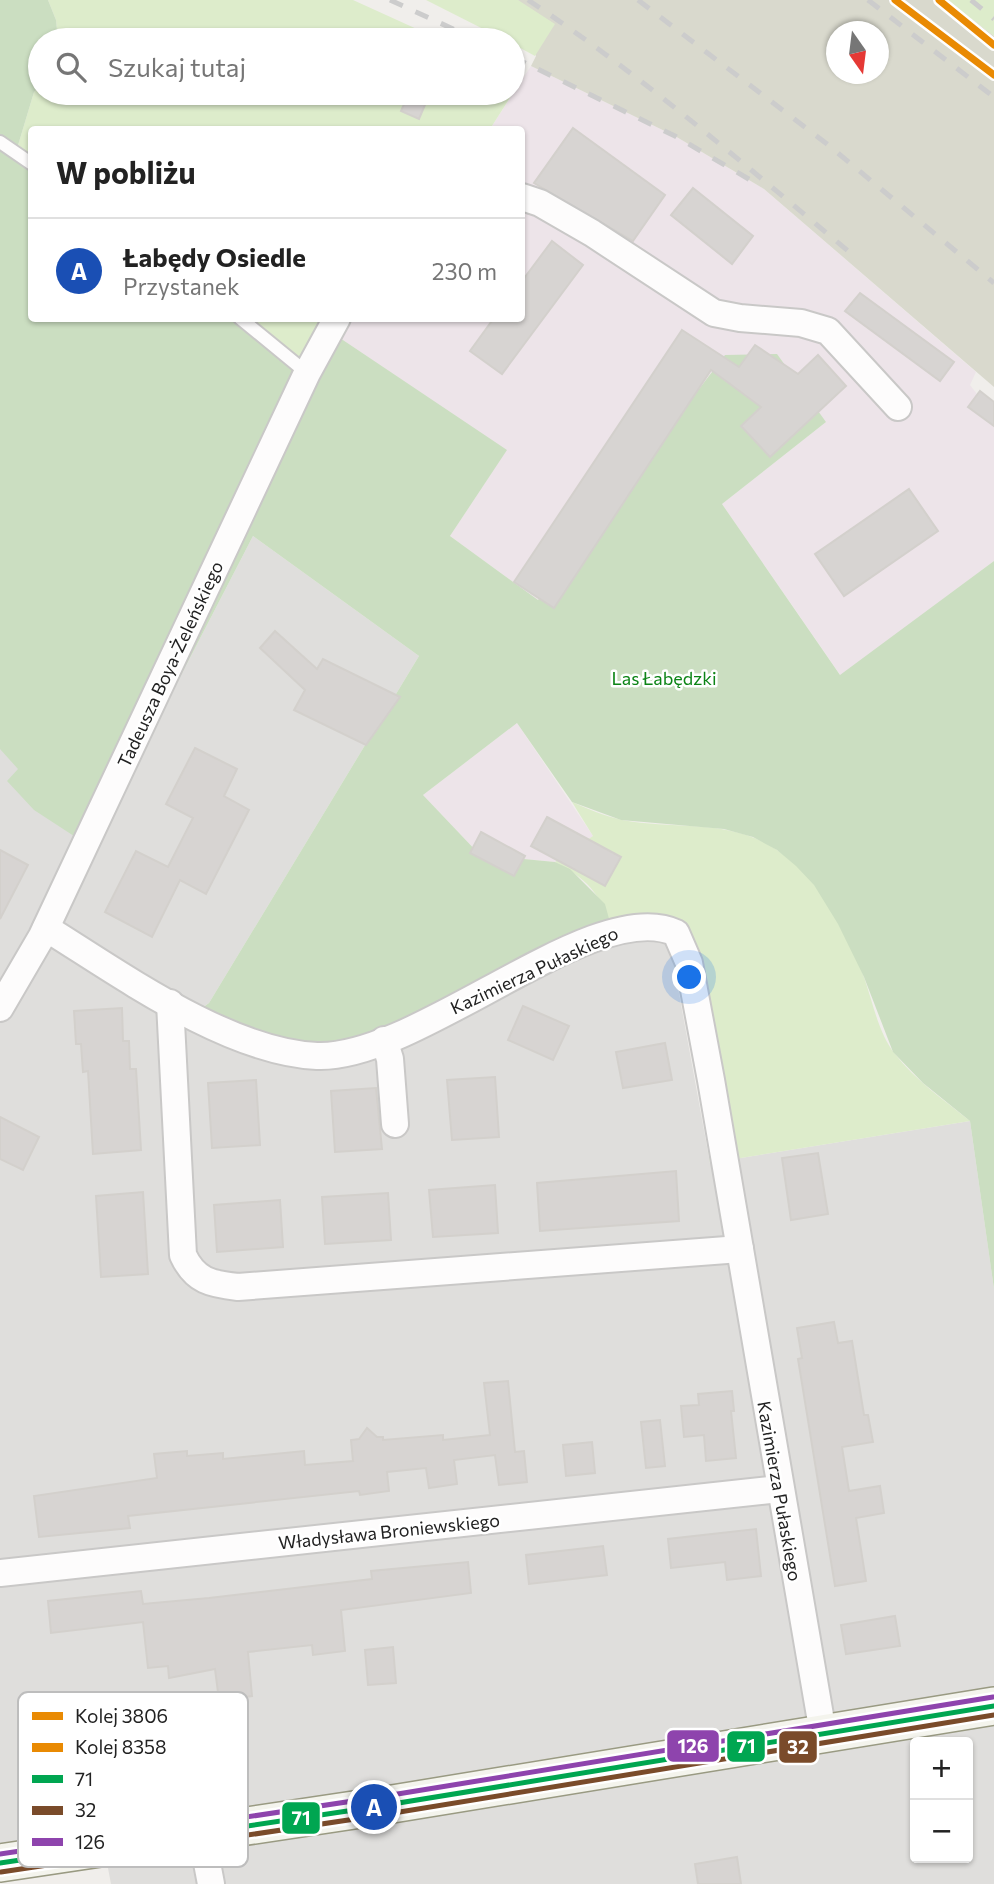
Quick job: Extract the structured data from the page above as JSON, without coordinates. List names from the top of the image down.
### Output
{
  "streets": {
    "street": ["Tadeusza Boya-Żeleńskiego", "Kazimierza Pułaskiego", "Władysława Broniewskiego"]
  },
  "crossings": [
    ["Tadeusza Boya-Żeleńskiego", "Kazimierza Pułaskiego"],
    ["Kazimierza Pułaskiego", "Władysława Broniewskiego"]
  ],
  "parks": ["Las Łabędzki"],
  "lines": [
    "rail line 3806",
    "rail line 8358",
    "transit line 126",
    "transit line 71",
    "transit line 32"
  ],
  "legend": [
    "Kolej 3806",
    "Kolej 8358",
    "71",
    "32",
    "126"
  ],
  "north": "bottom",
  "page": {
    "search": "Szukaj tutaj",
    "heading": "W pobliżu",
    "list": [
      {
        "mark": "A",
        "name": "Łabędy Osiedle",
        "note": "Przystanek",
        "value": "230 m"
      }
    ],
    "map_buttons": ["+", "−"],
    "pins": "A"
  }
}
